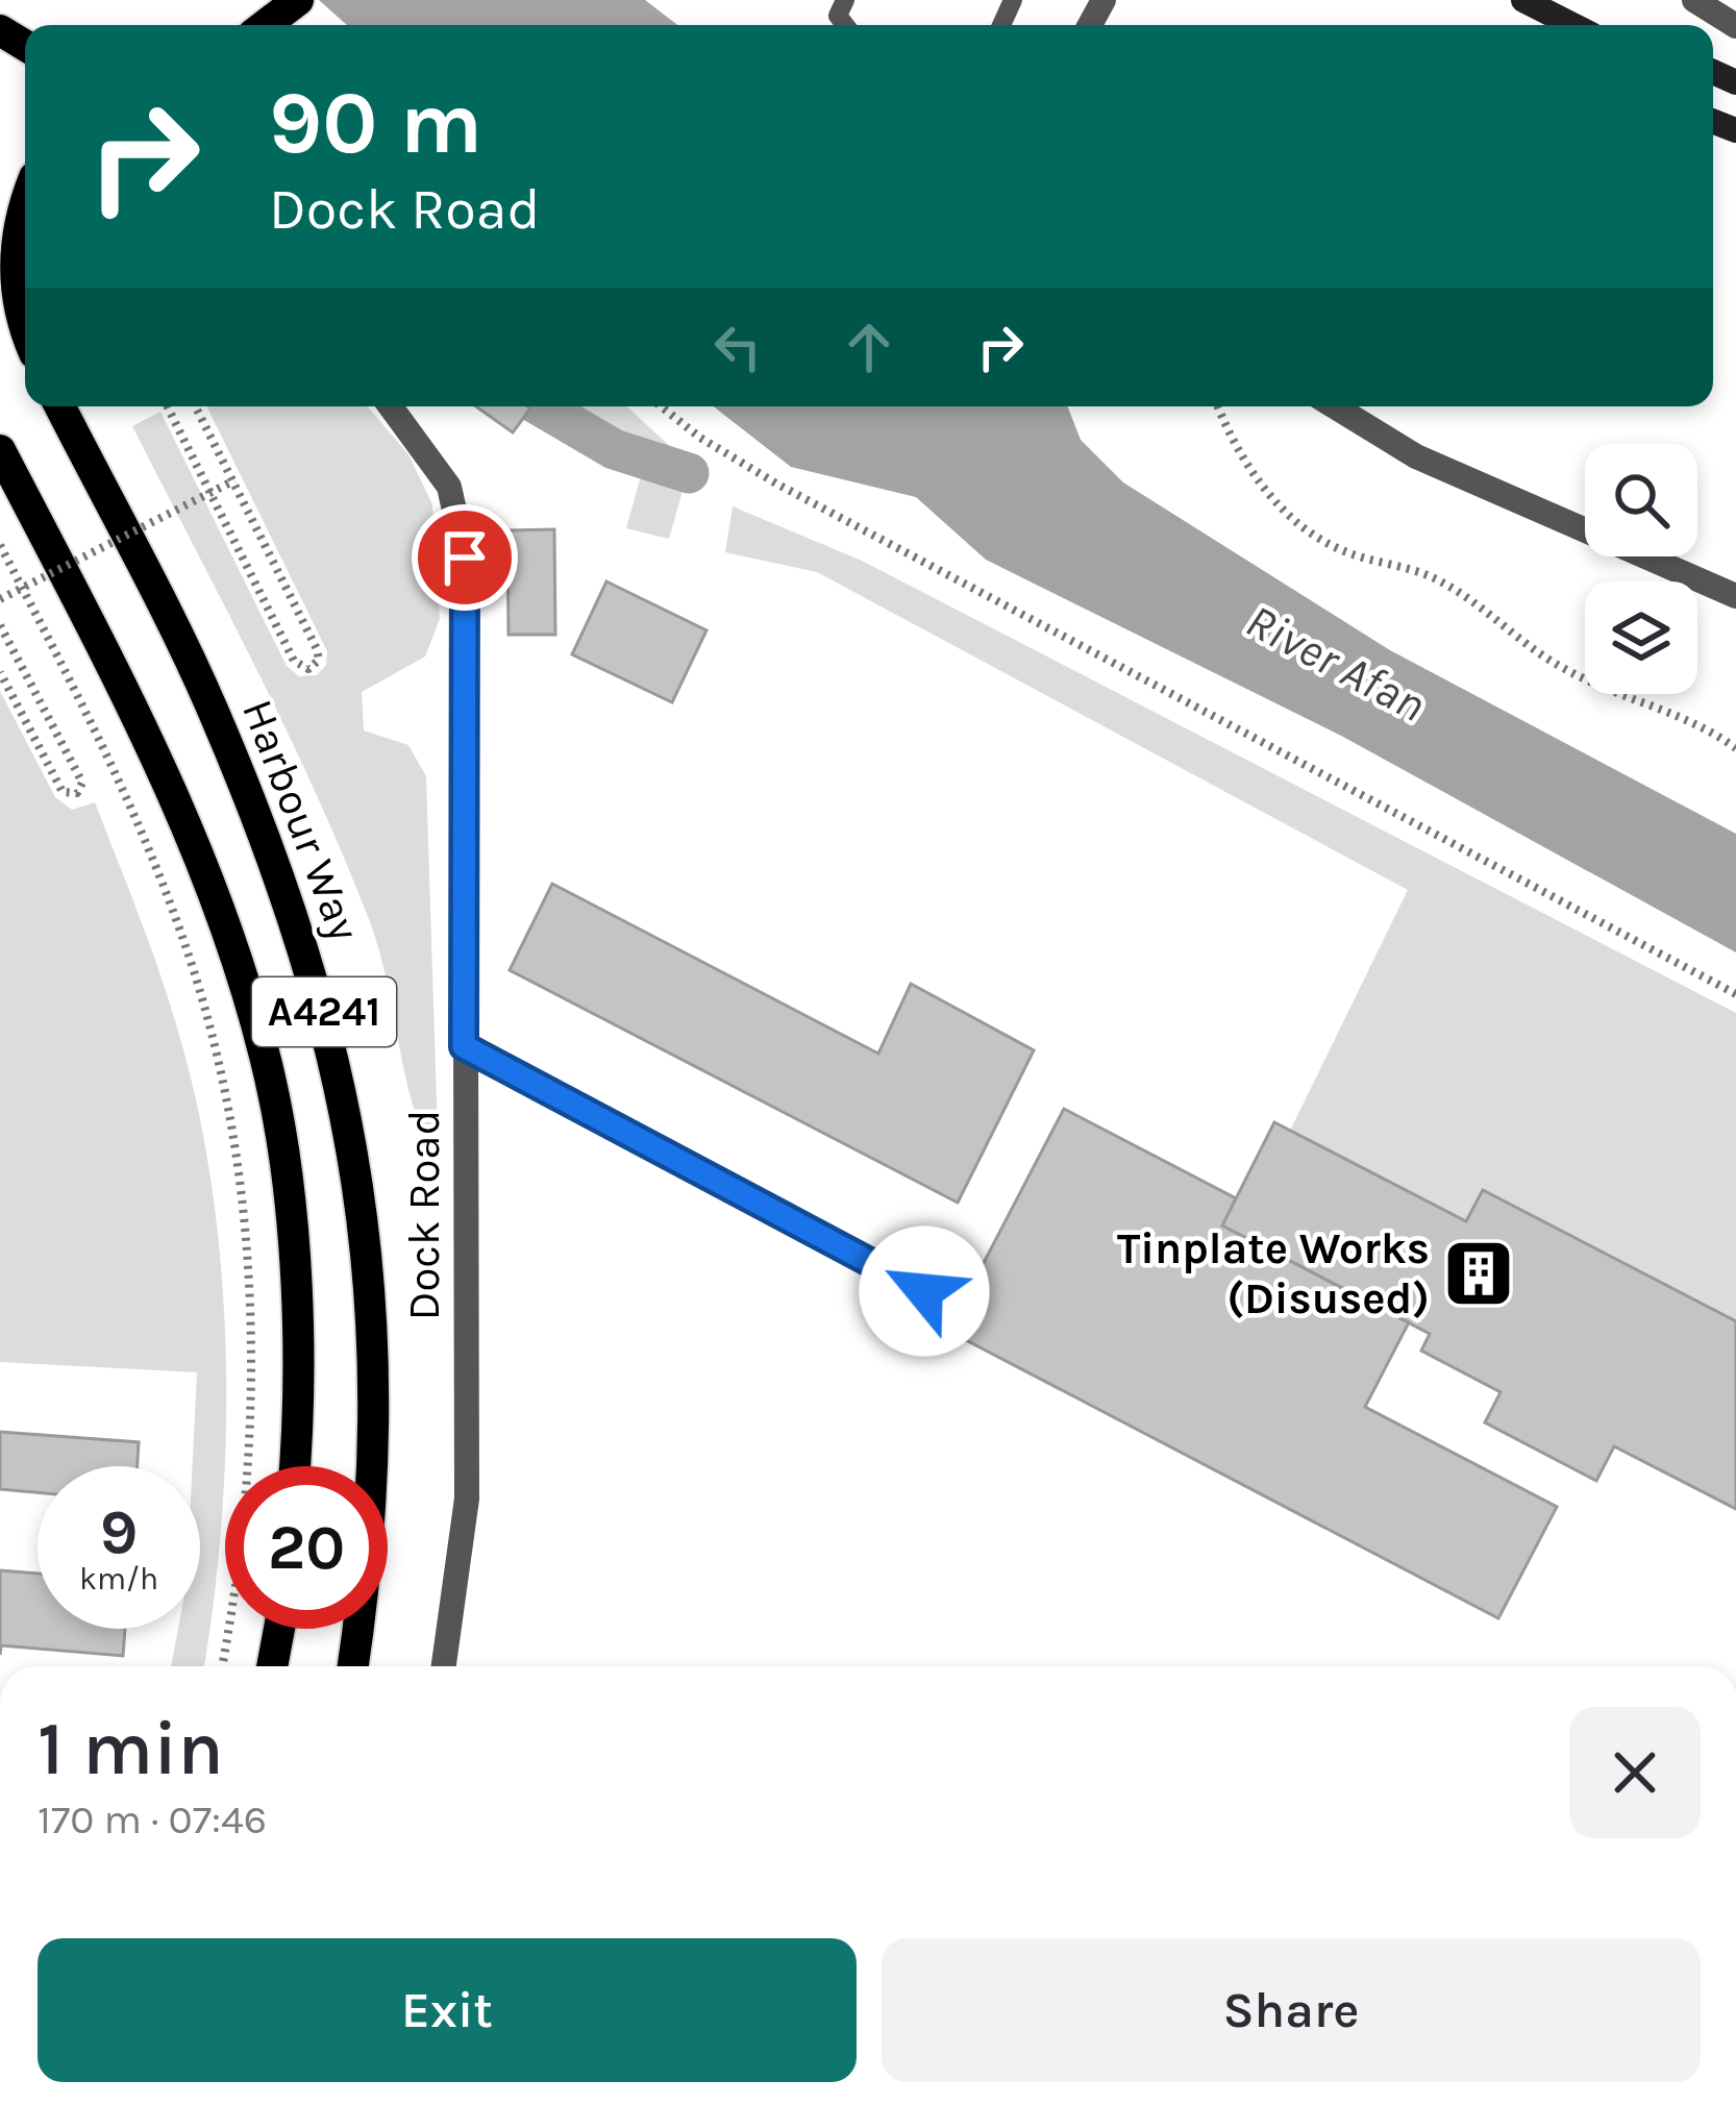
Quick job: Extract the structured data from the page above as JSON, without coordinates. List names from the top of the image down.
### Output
{
  "streets": {
    "main road": ["Harbour Way", "A4241"],
    "street": ["Dock Road"]
  },
  "water": ["River Afan"],
  "places": {
    "building": ["Tinplate Works (Disused)"]
  },
  "page": {
    "turn": ["90 m", "Dock Road"],
    "speed": "9 km/h",
    "limit": "20",
    "heading": ["1 min", "170 m · 07:46"],
    "buttons": ["Exit", "Share"]
  }
}
